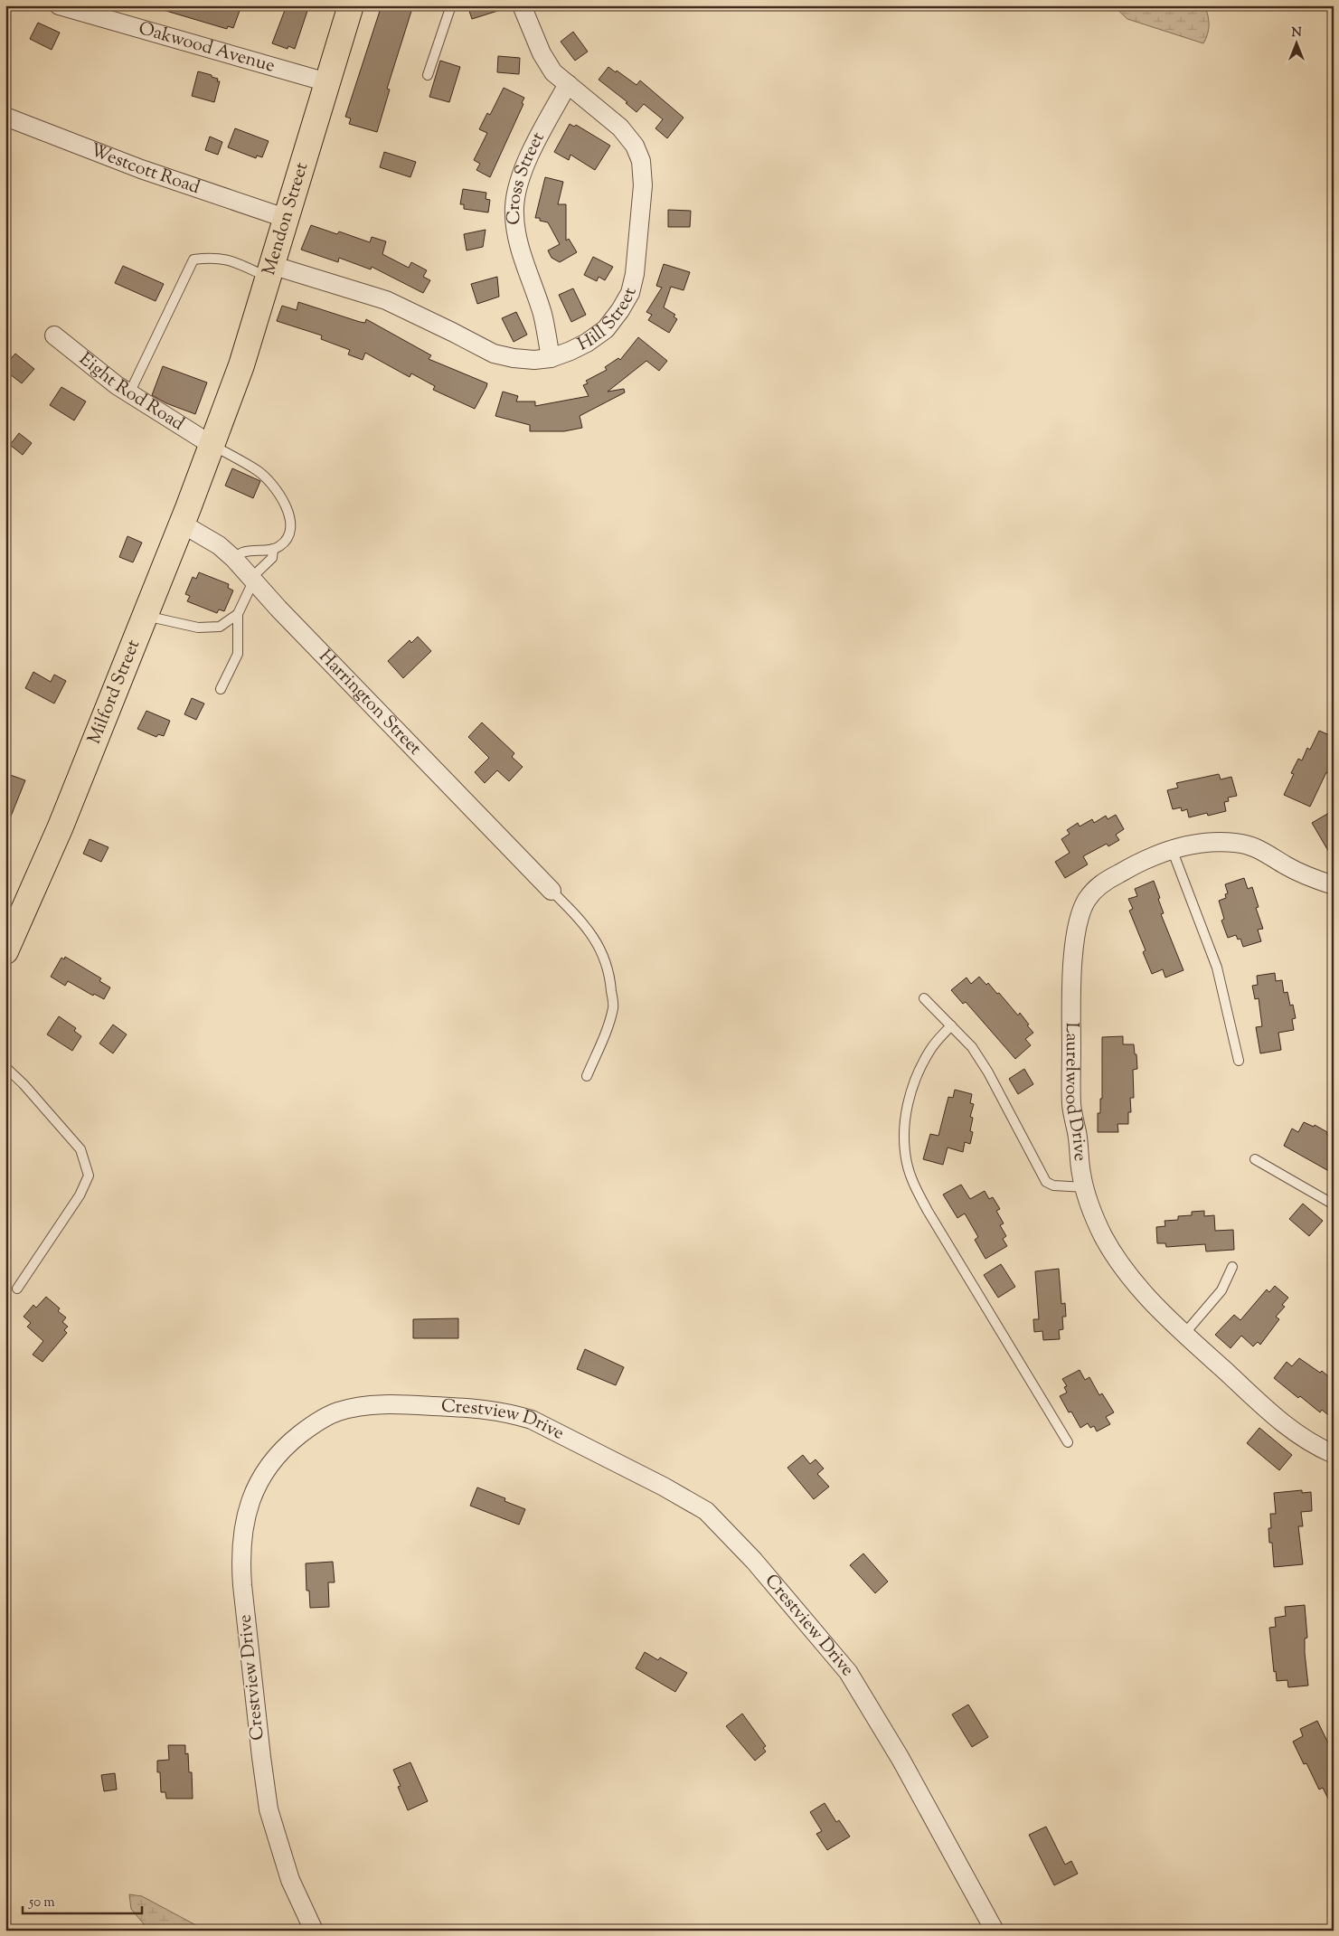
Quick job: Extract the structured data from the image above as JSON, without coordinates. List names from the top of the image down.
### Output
{
  "streets": {
    "main road": ["Mendon Street", "Milford Street"],
    "street": [
      "Oakwood Avenue",
      "Westcott Road",
      "Cross Street",
      "Hill Street",
      "Eight Rod Road",
      "Harrington Street",
      "Laurelwood Drive",
      "Crestview Drive"
    ]
  },
  "crossings": [
    ["Oakwood Avenue", "Mendon Street"],
    ["Westcott Road", "Mendon Street"],
    ["Cross Street", "Hill Street"],
    ["Mendon Street", "Hill Street"],
    ["Mendon Street", "Eight Rod Road"],
    ["Mendon Street", "Milford Street"],
    ["Eight Rod Road", "Milford Street"],
    ["Milford Street", "Harrington Street"]
  ],
  "scale_bar": "50 m",
  "north": "top"
}
